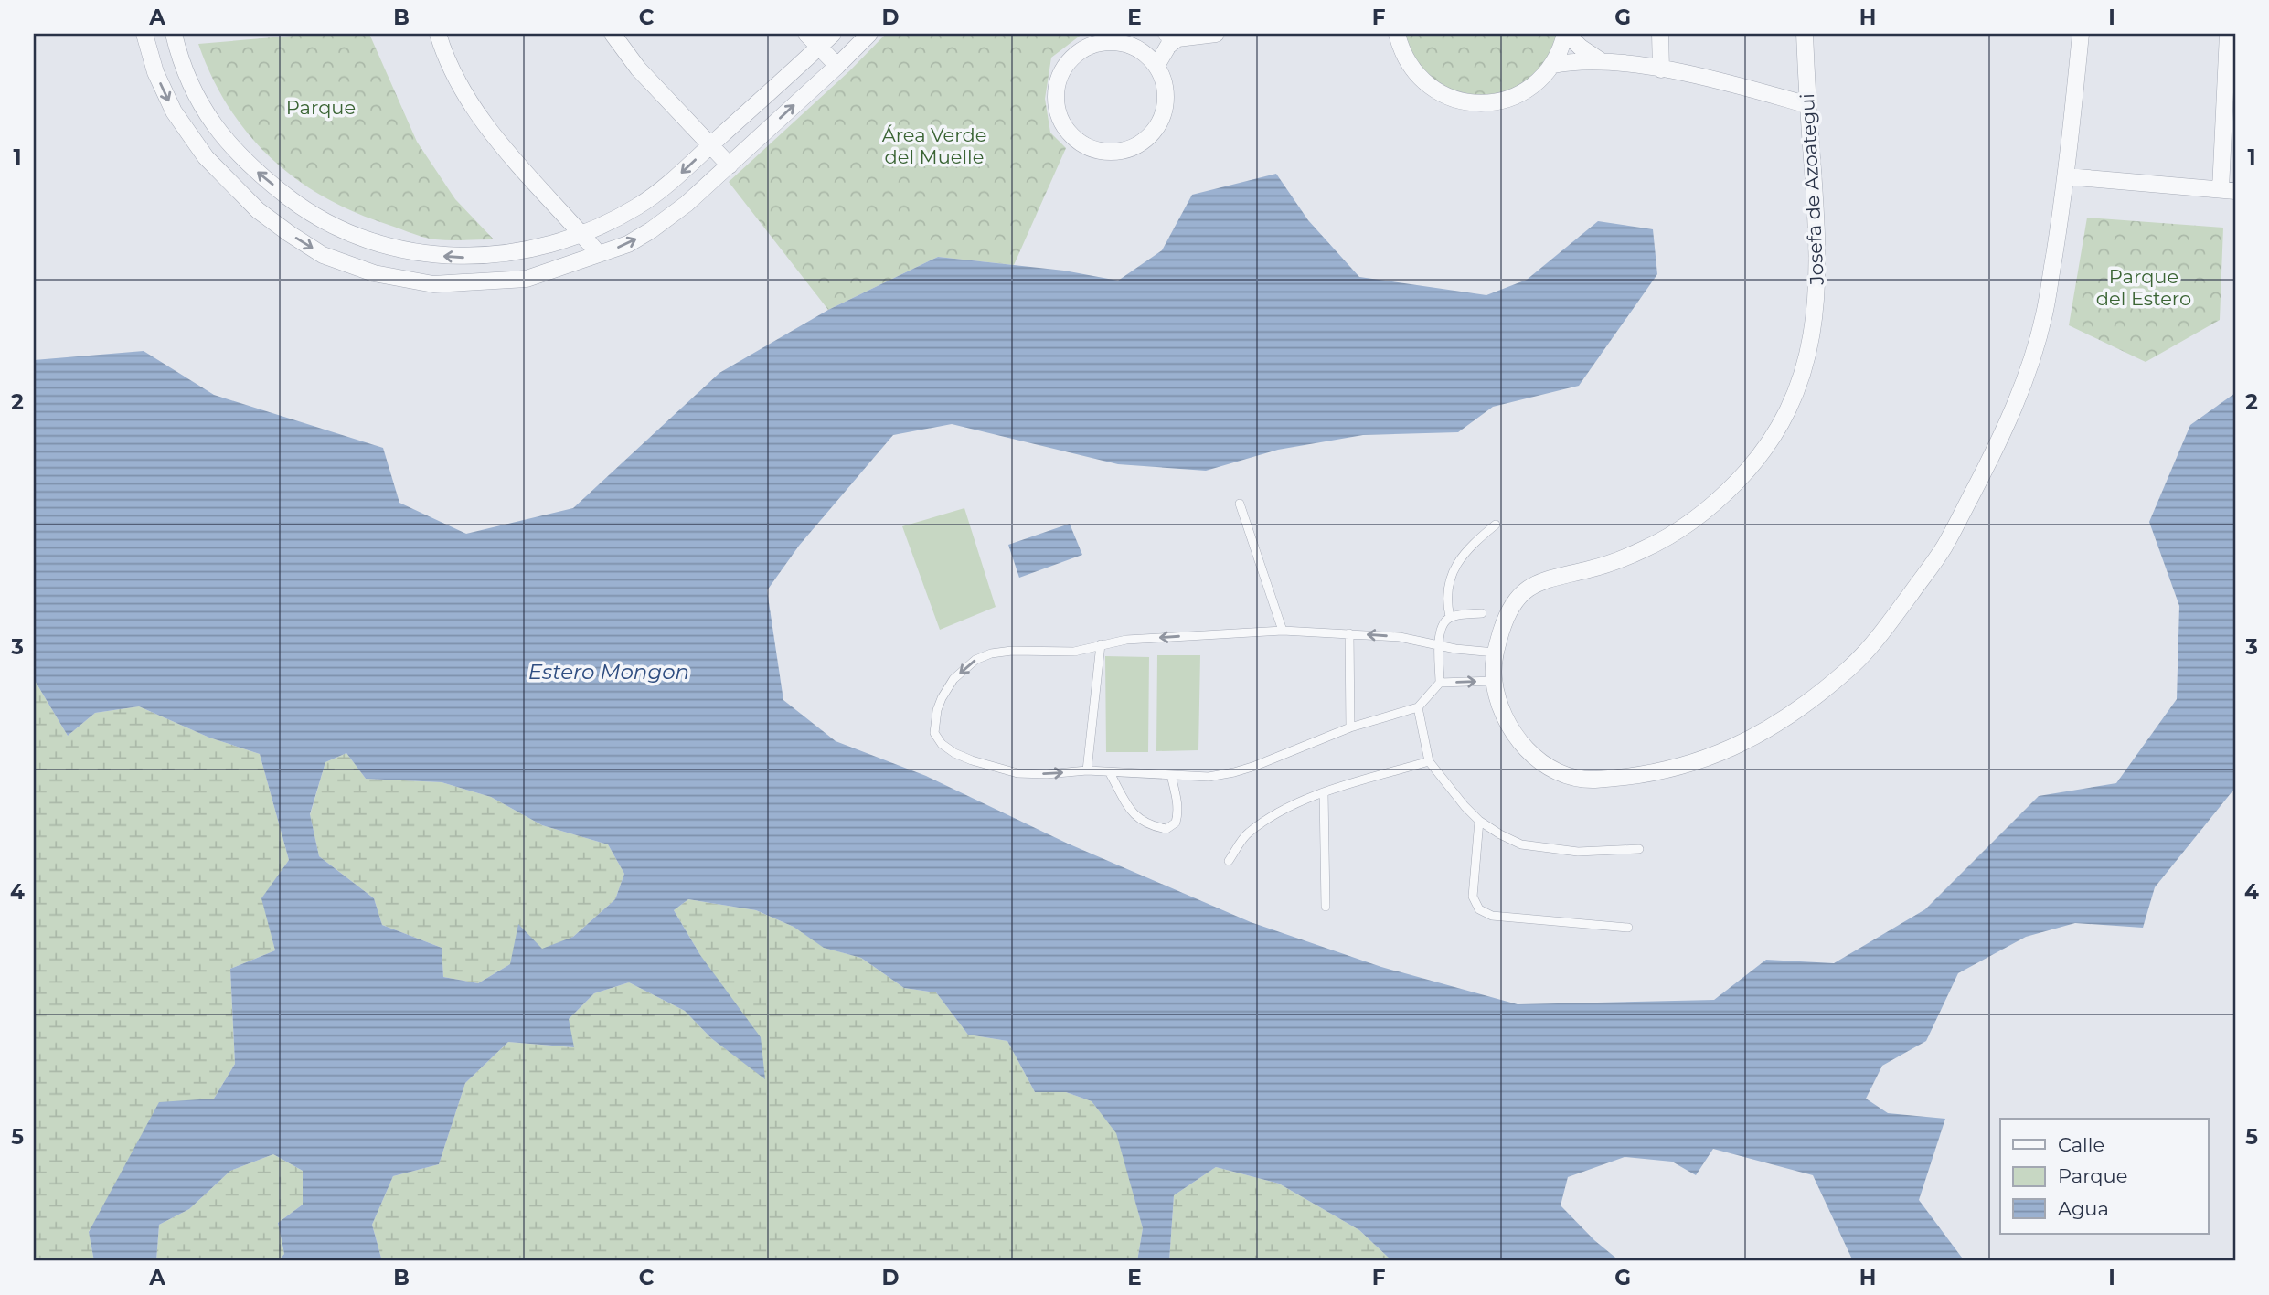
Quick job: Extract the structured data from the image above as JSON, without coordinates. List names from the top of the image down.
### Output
{
  "streets": {
    "street": ["Josefa de Azoategui"]
  },
  "water": ["Estero Mongon"],
  "parks": ["Parque", "Área Verde del Muelle", "Parque del Estero"],
  "legend": ["Calle", "Parque", "Agua"],
  "grid": {
    "columns": [
      "A",
      "B",
      "C",
      "D",
      "E",
      "F",
      "G",
      "H",
      "I"
    ],
    "rows": [
      "1",
      "2",
      "3",
      "4",
      "5"
    ]
  }
}
